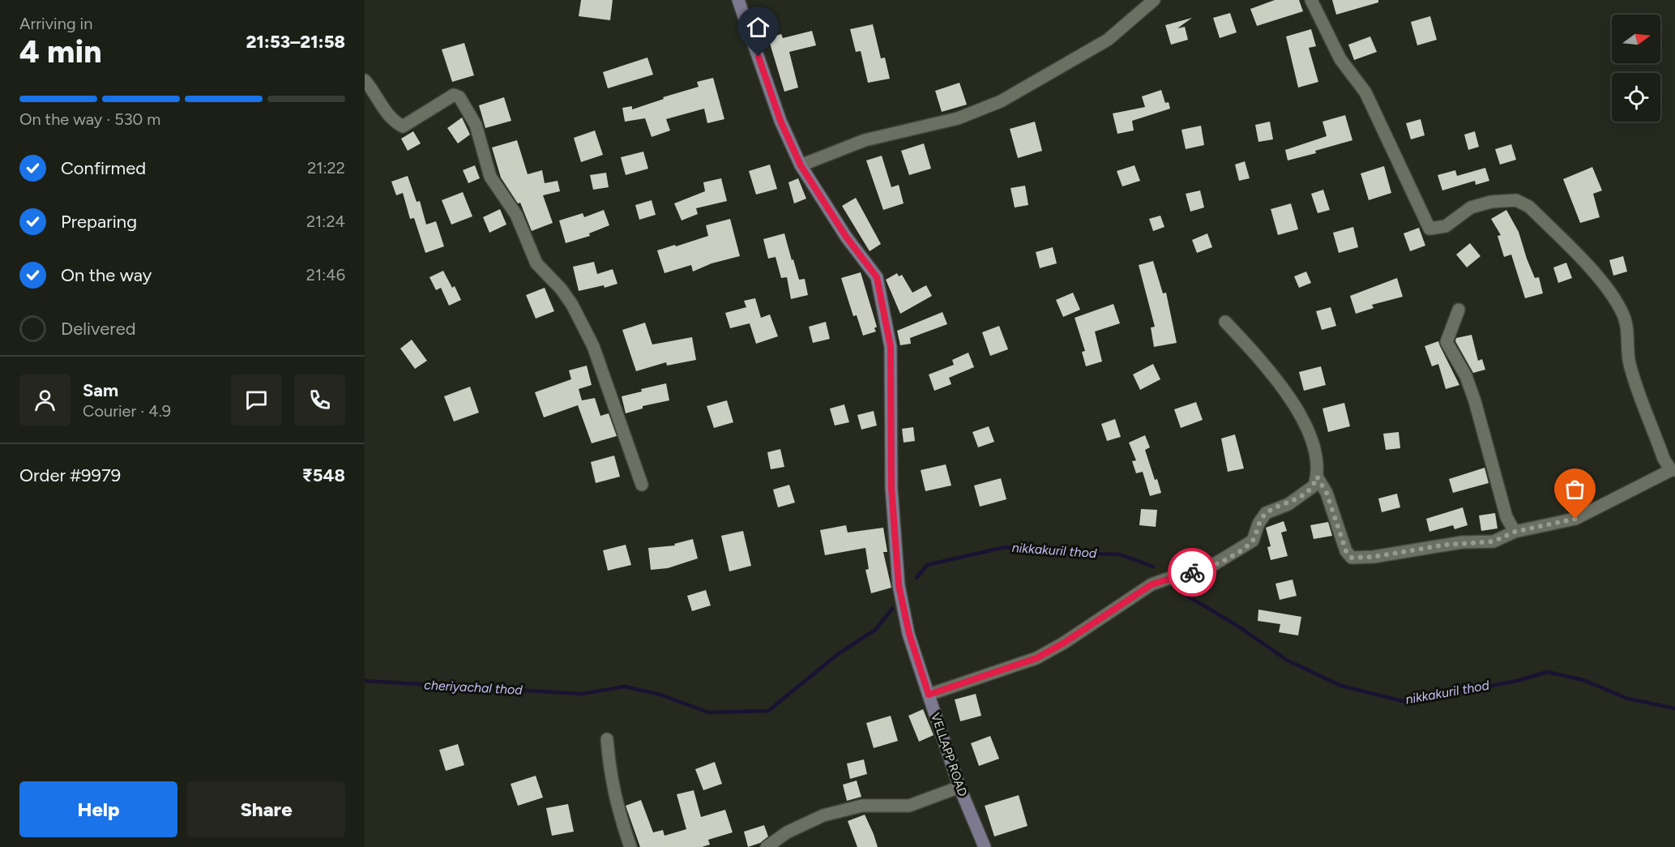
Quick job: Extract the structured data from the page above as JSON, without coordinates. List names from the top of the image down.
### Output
{
  "streets": {
    "main road": ["VELLAPP ROAD"]
  },
  "water": ["nikkakuril thod", "cheriyachal thod"],
  "north": "right",
  "page": {
    "heading": ["4 min", "Arriving in", "21:53–21:58"],
    "panel": [
      "Sam",
      "Courier · 4.9",
      "Order #9979",
      "₹548"
    ],
    "bar": "On the way · 530 m",
    "list": [
      ["Confirmed", "21:22"],
      ["Preparing", "21:24"],
      ["On the way", "21:46"],
      "Delivered"
    ],
    "buttons": ["Help", "Share"]
  }
}
